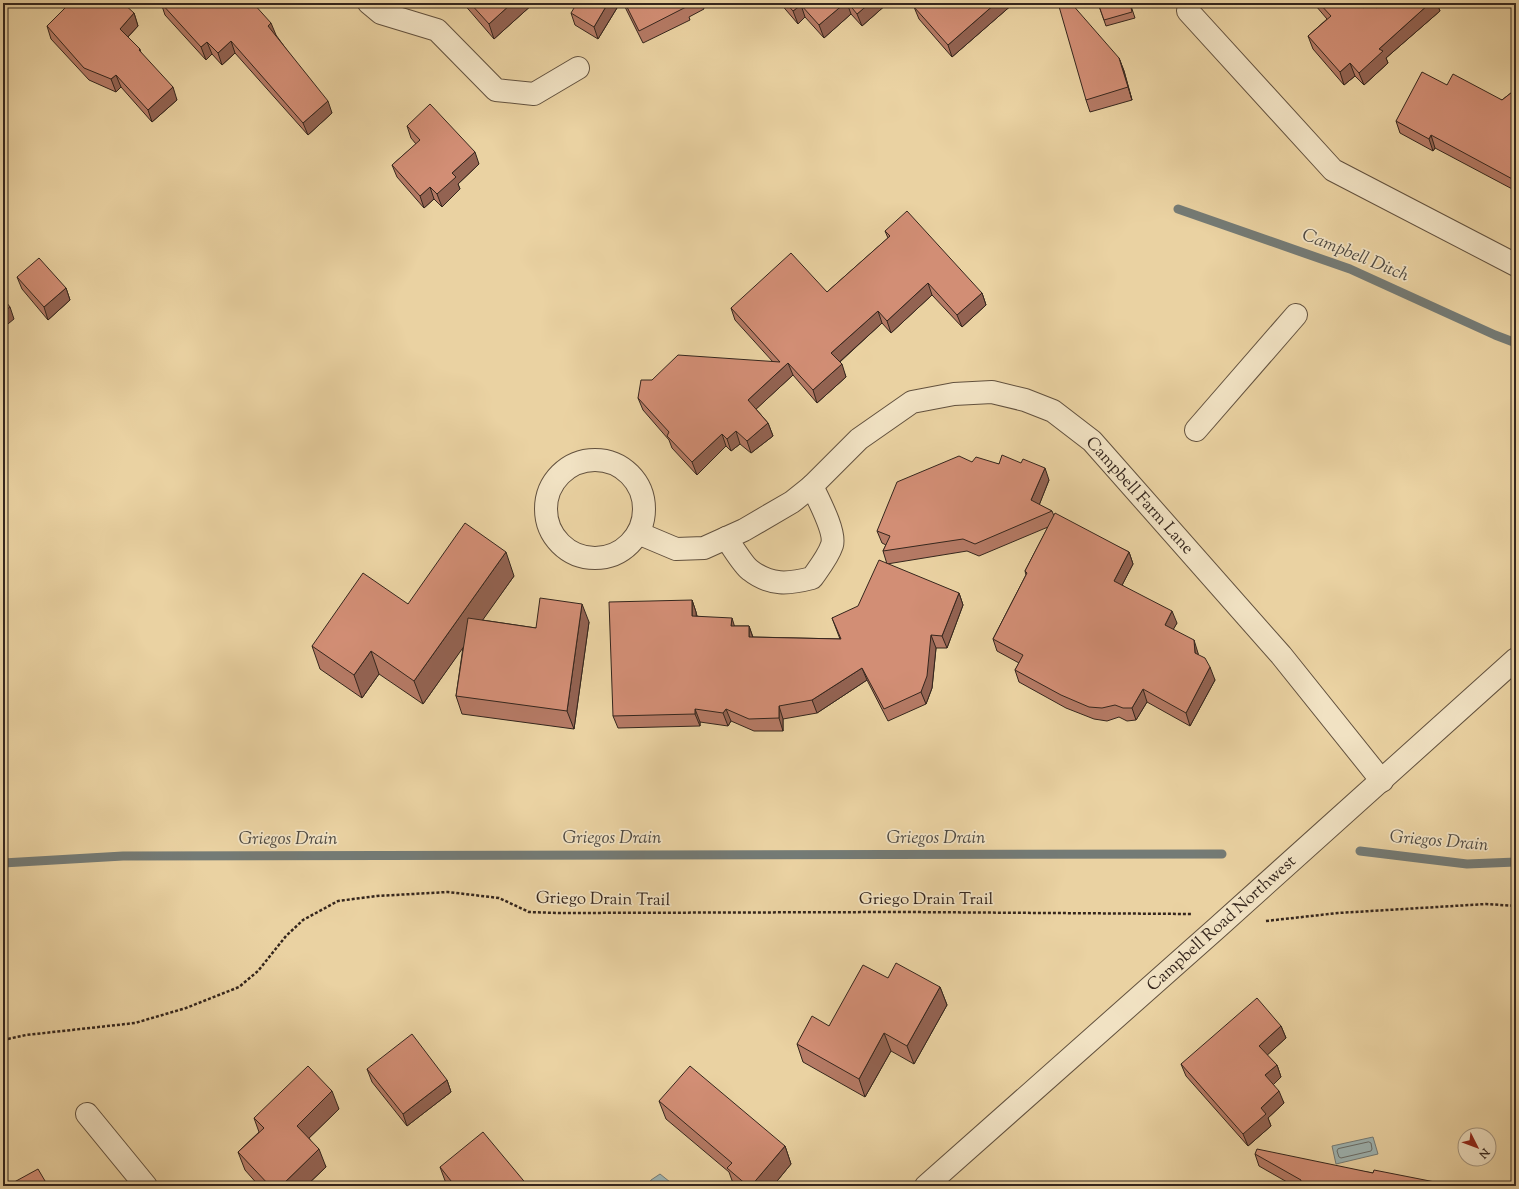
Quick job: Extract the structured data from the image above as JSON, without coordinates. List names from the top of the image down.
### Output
{
  "streets": {
    "street": ["Campbell Farm Lane", "Campbell Road Northwest"],
    "path": ["Griego Drain Trail"]
  },
  "crossings": [
    ["Campbell Farm Lane", "Campbell Road Northwest"],
    ["Griego Drain Trail", "Campbell Road Northwest"]
  ],
  "water": ["Campbell Ditch", "Griegos Drain"],
  "north": "bottom right"
}
